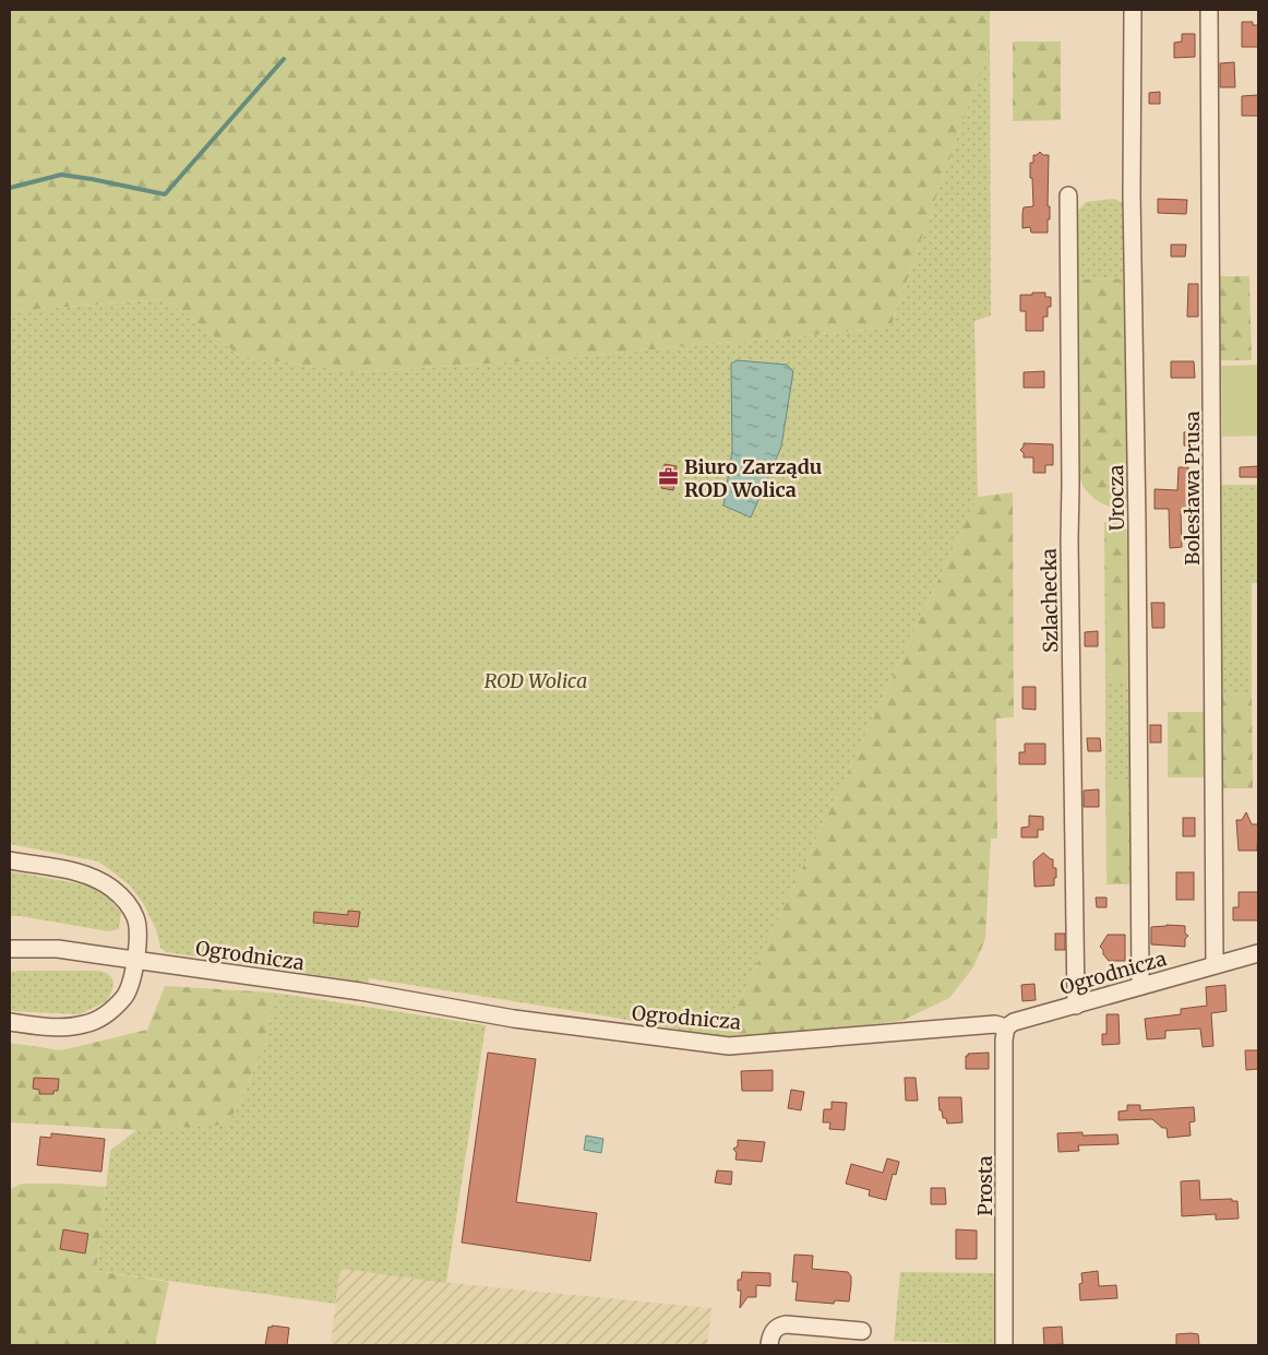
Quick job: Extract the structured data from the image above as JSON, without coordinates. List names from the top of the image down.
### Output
{
  "streets": {
    "street": [
      "Bolesława Prusa",
      "Urocza",
      "Szlachecka",
      "Ogrodnicza",
      "Prosta"
    ]
  },
  "crossings": [
    ["Bolesława Prusa", "Ogrodnicza"],
    ["Urocza", "Ogrodnicza"],
    ["Szlachecka", "Ogrodnicza"],
    ["Ogrodnicza", "Prosta"]
  ],
  "parks": ["ROD Wolica"],
  "places": {
    "office": ["Biuro Zarządu ROD Wolica"]
  }
}
